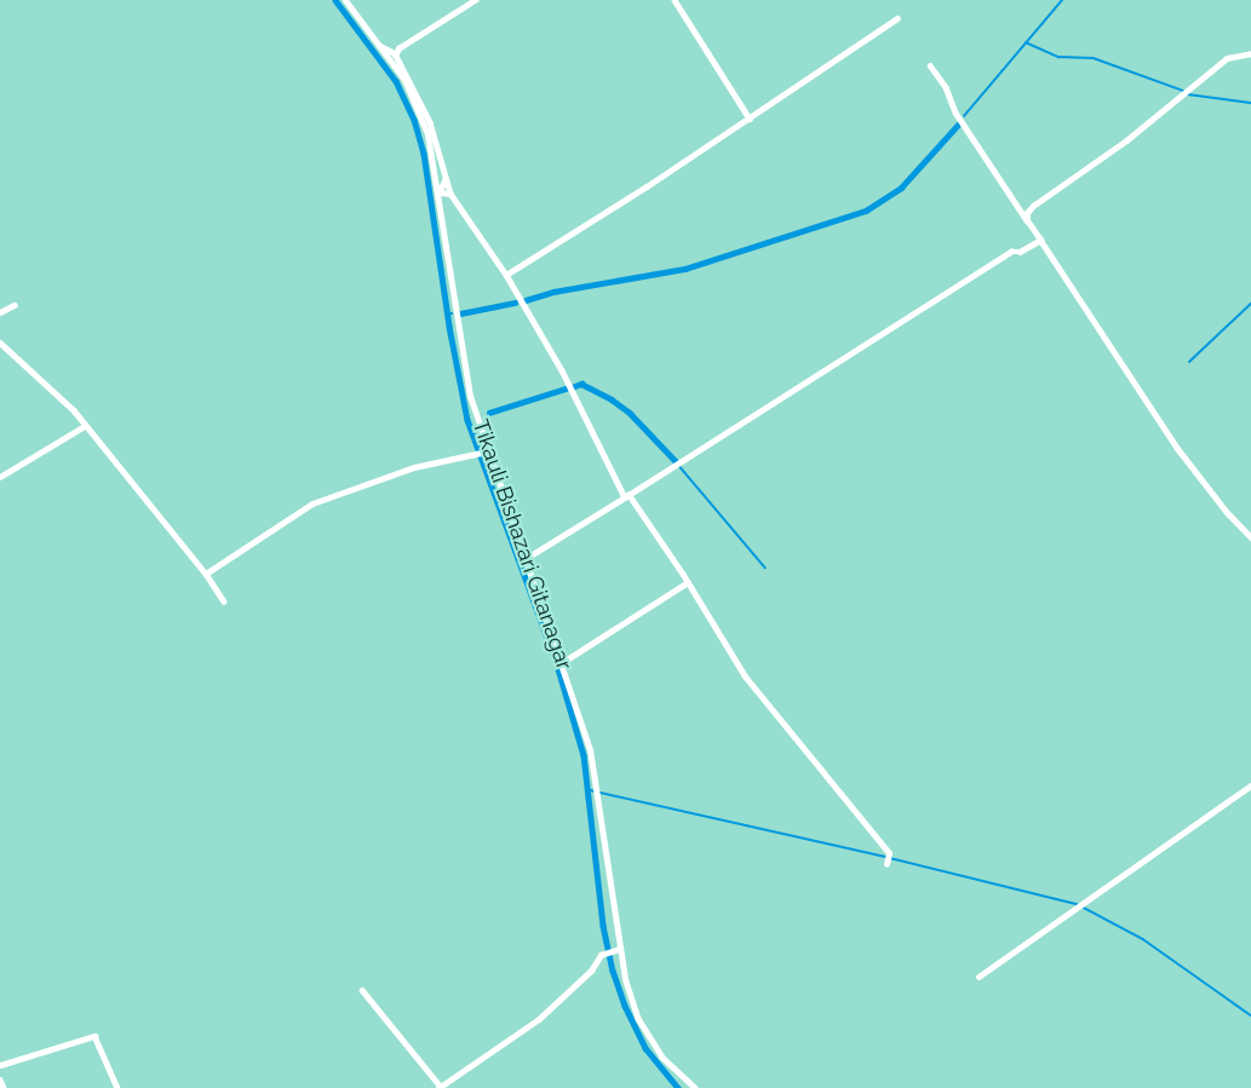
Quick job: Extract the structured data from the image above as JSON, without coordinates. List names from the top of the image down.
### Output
{
  "streets": {
    "street": ["Tikauli Bishazari Gitanagar"]
  }
}
